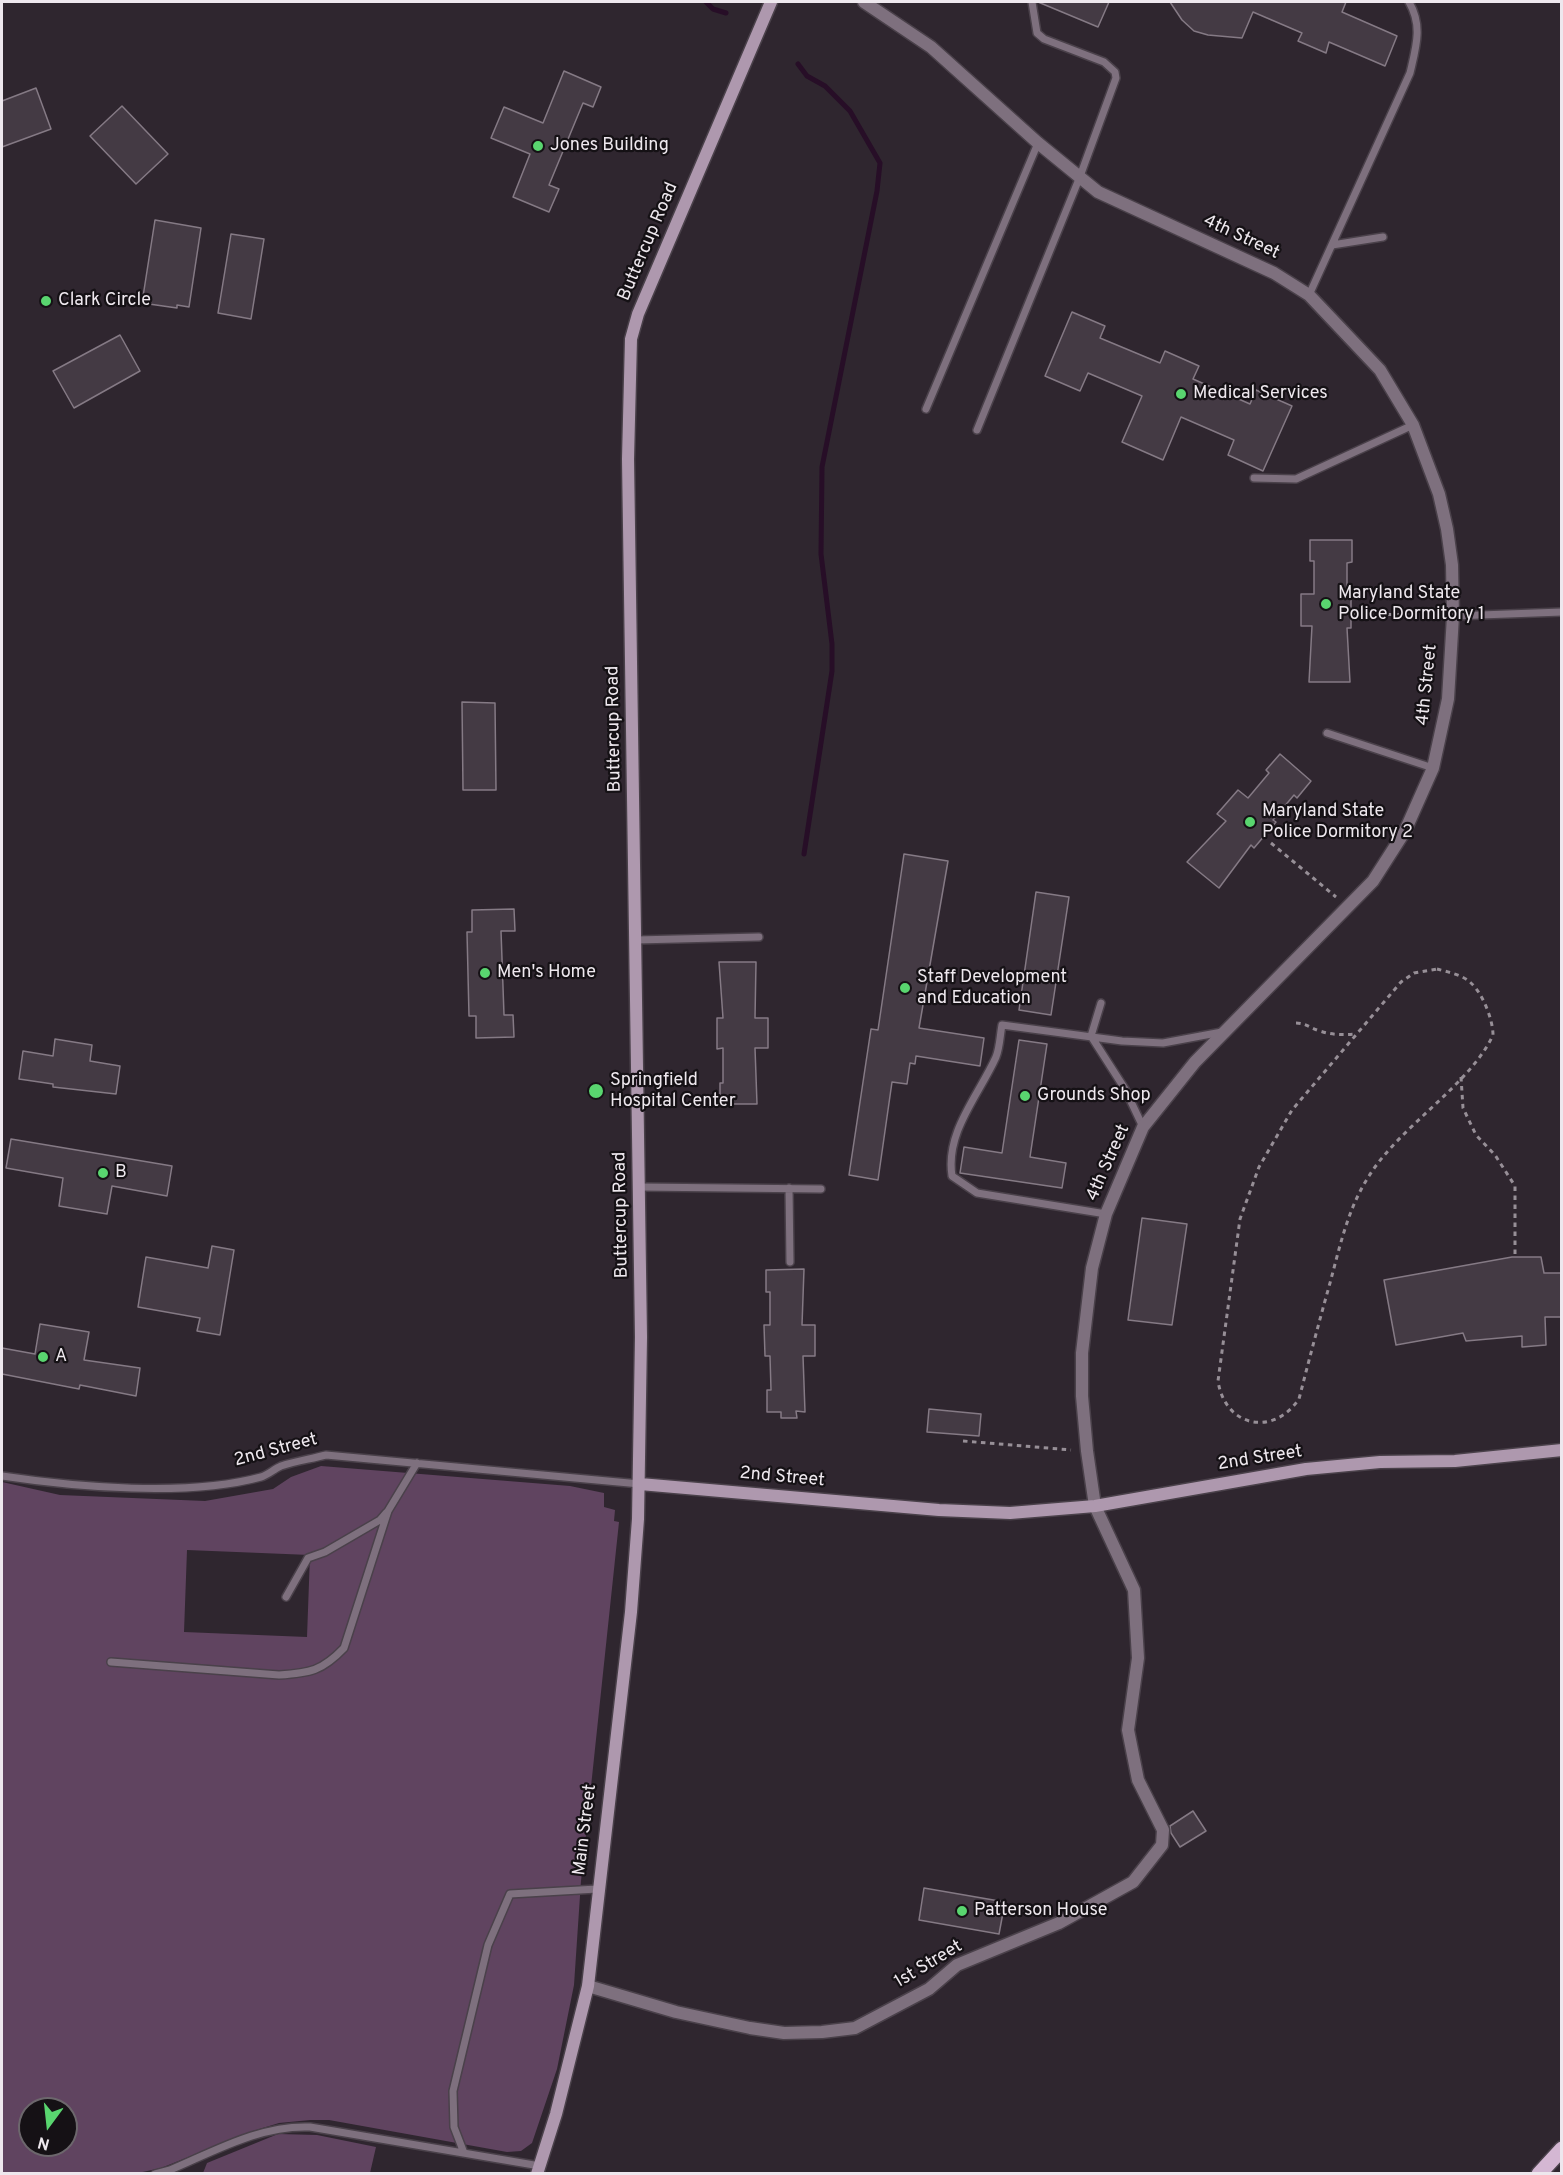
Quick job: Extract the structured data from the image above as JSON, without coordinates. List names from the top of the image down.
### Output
{
  "streets": {
    "street": [
      "4th Street",
      "Buttercup Road",
      "2nd Street",
      "Main Street",
      "1st Street"
    ]
  },
  "crossings": [
    ["4th Street", "2nd Street"],
    ["4th Street", "1st Street"],
    ["Buttercup Road", "2nd Street"],
    ["Buttercup Road", "Main Street"],
    ["2nd Street", "Main Street"],
    ["2nd Street", "1st Street"],
    ["Main Street", "1st Street"]
  ],
  "places": [
    "Jones Building",
    "Clark Circle",
    "Medical Services",
    "Maryland State Police Dormitory 1",
    "Maryland State Police Dormitory 2",
    "Men's Home",
    "Staff Development and Education",
    "Springfield Hospital Center",
    "Grounds Shop",
    "B",
    "A",
    "Patterson House"
  ],
  "north": "bottom"
}
